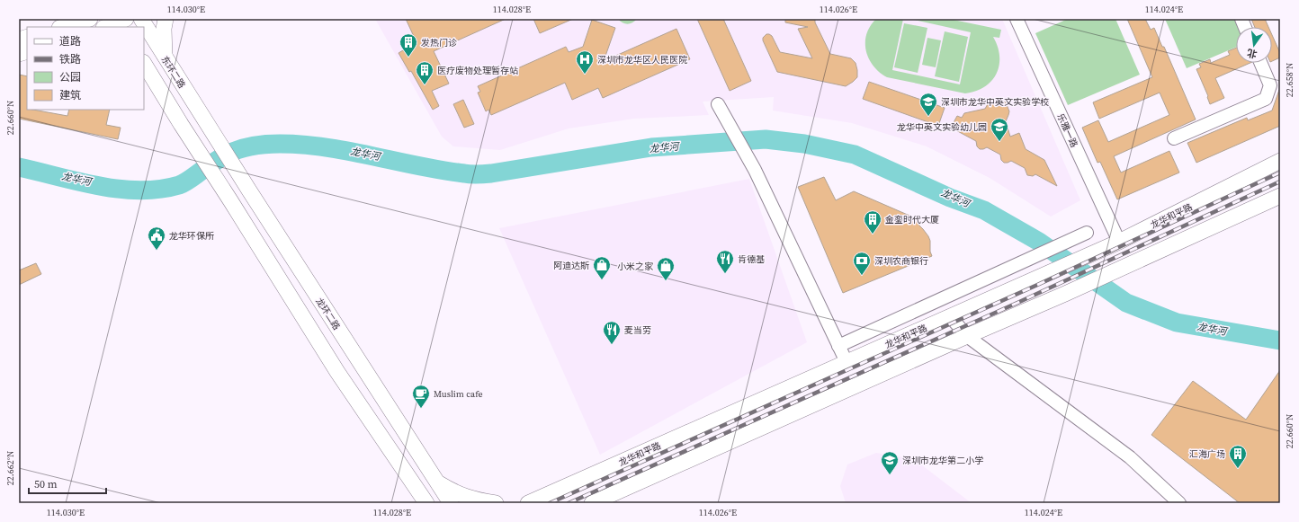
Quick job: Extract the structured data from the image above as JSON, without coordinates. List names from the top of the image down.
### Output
{
  "streets": {
    "main road": ["东环二路", "龙华和平路", "龙环二路"],
    "street": ["乐雅一路"]
  },
  "crossings": [
    ["东环二路", "龙环二路"],
    ["乐雅一路", "龙华和平路"]
  ],
  "water": ["龙华河"],
  "places": {
    "building": [
      "发热门诊",
      "医疗废物处理暂存站",
      "金銮时代大厦",
      "汇海广场"
    ],
    "hospital": ["深圳市龙华区人民医院"],
    "school or university": ["深圳市龙华中英文实验学校", "龙华中英文实验幼儿园", "深圳市龙华第二小学"],
    "public building": ["龙华环保所"],
    "restaurant": ["肯德基", "麦当劳"],
    "bank": ["深圳农商银行"],
    "shop": ["阿迪达斯", "小米之家"],
    "cafe": ["Muslim cafe"]
  },
  "legend": [
    "道路",
    "铁路",
    "公园",
    "建筑"
  ],
  "scale_bar": "50 m",
  "north": "bottom",
  "coordinates": [
    "114.030°E",
    "114.028°E",
    "114.026°E",
    "114.024°E",
    "22.658°N",
    "22.660°N",
    "22.662°N"
  ]
}
